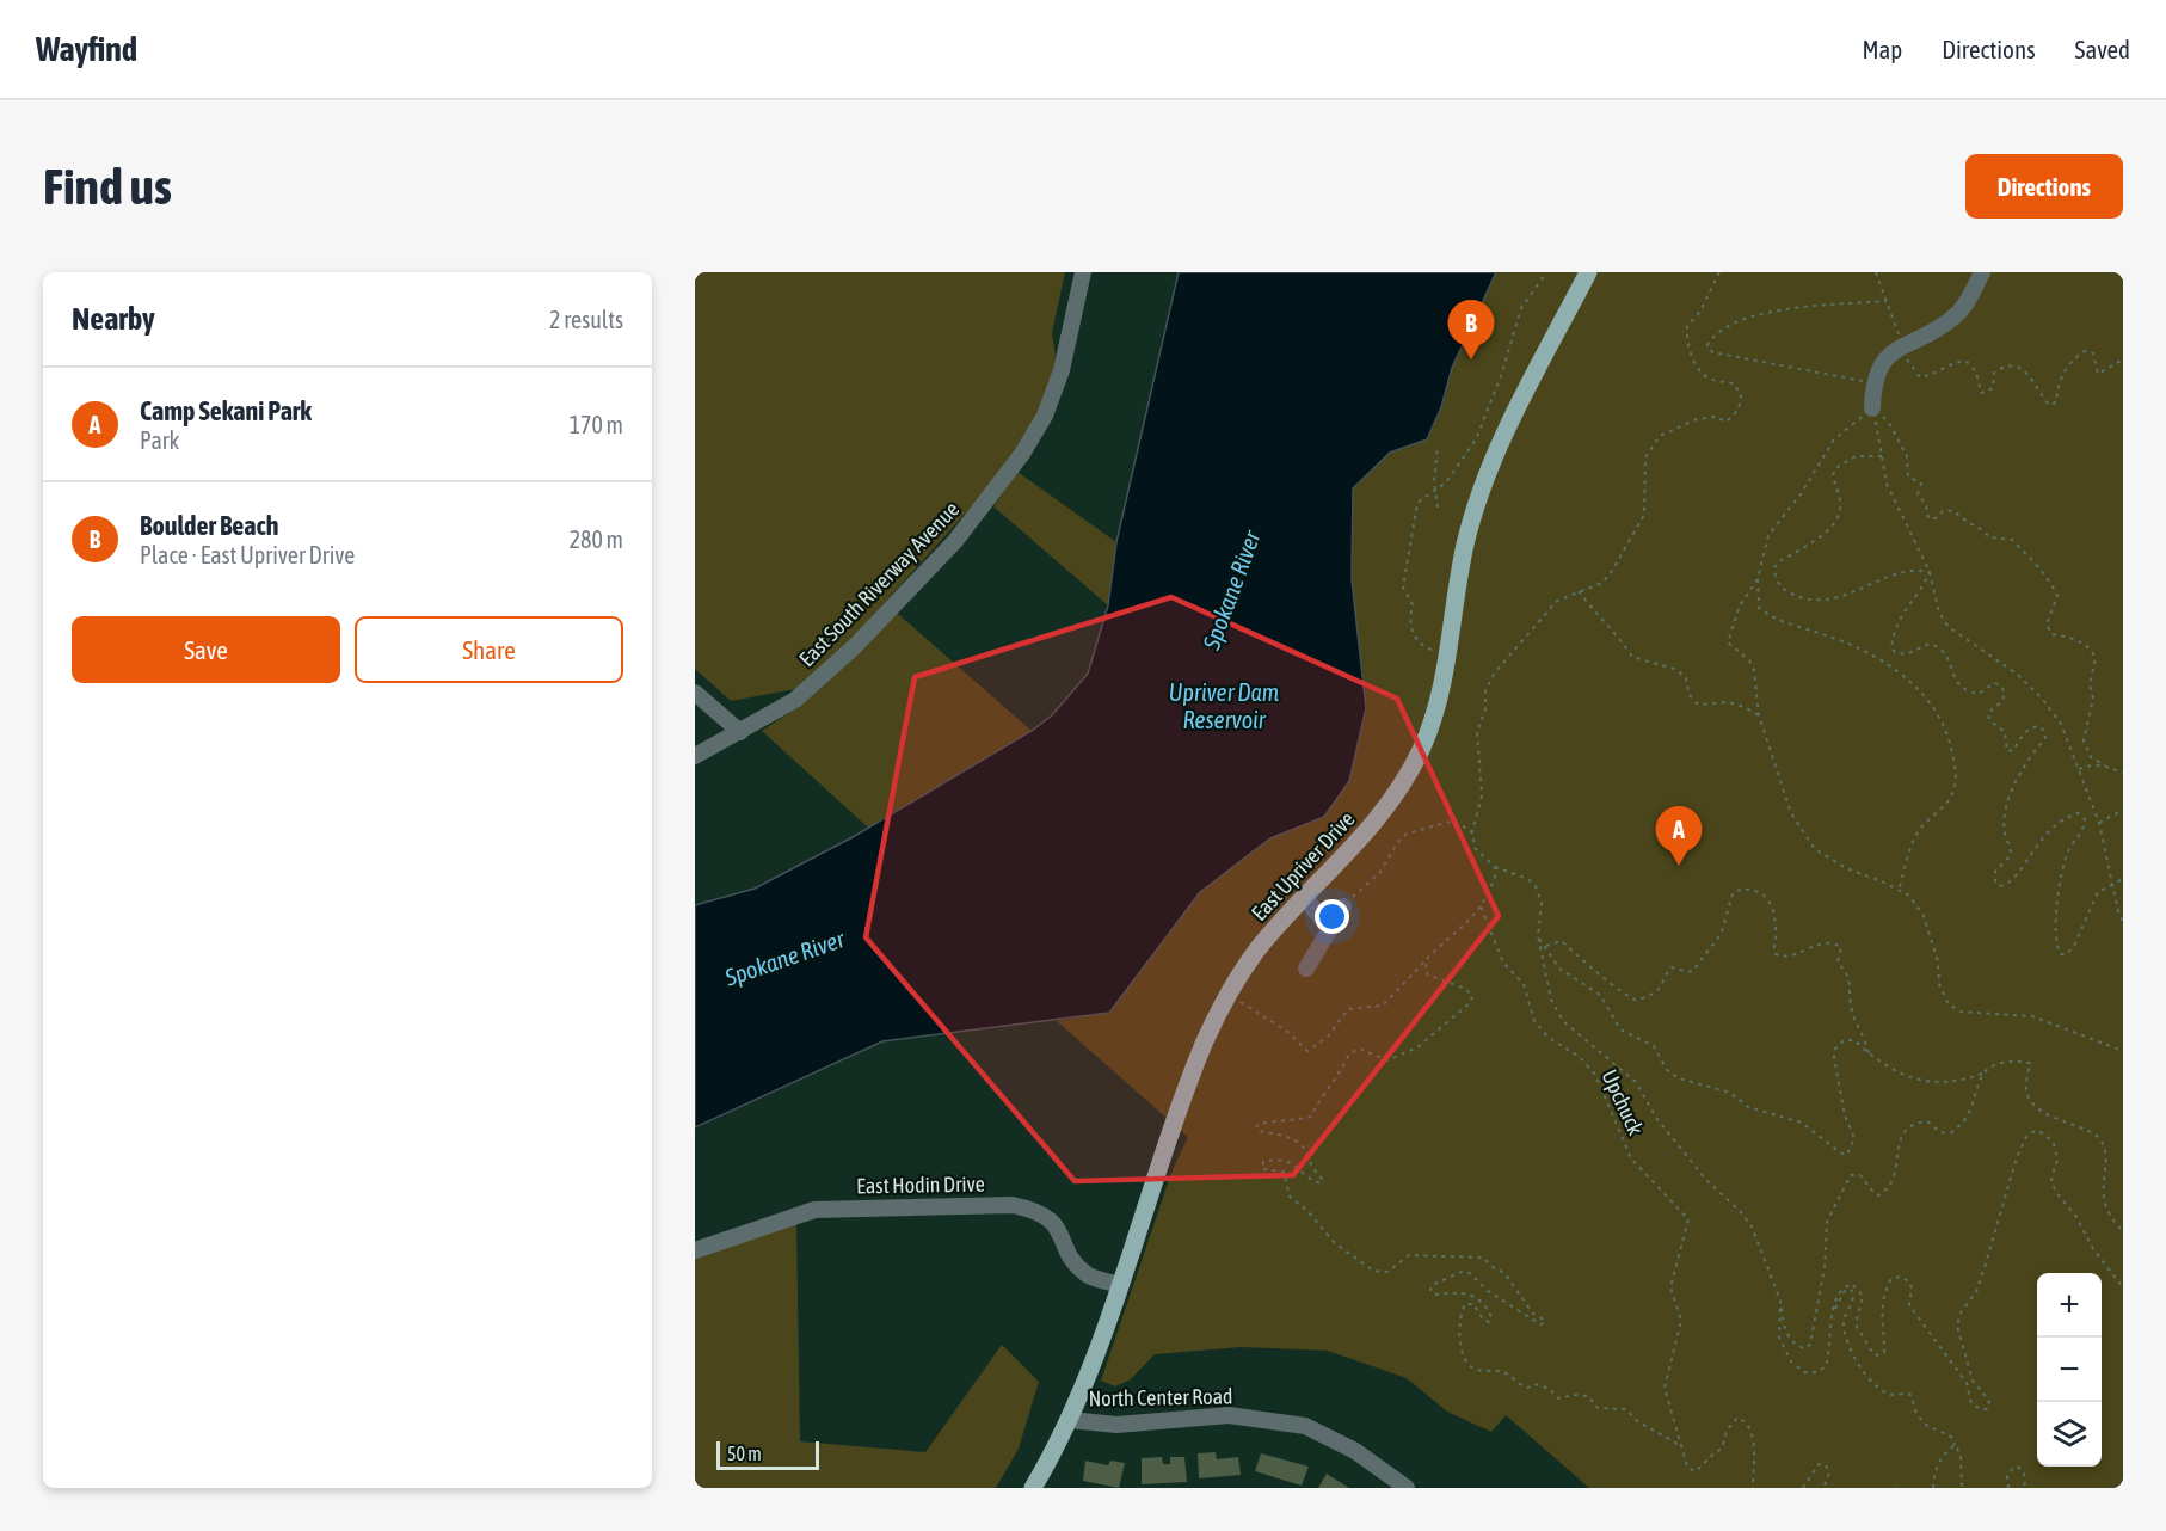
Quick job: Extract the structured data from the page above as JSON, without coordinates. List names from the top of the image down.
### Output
{
  "streets": {
    "main road": ["East Upriver Drive"],
    "street": ["East South Riverway Avenue", "East Hodin Drive", "North Center Road"],
    "path": ["Upchuck"]
  },
  "crossings": [
    ["East Upriver Drive", "East Hodin Drive"],
    ["East Upriver Drive", "North Center Road"]
  ],
  "water": ["Spokane River", "Upriver Dam Reservoir"],
  "scale_bar": "50 m",
  "page": {
    "header": "Wayfind",
    "nav": ["Map", "Directions", "Saved"],
    "buttons": [
      "Directions",
      ["Save", "Share"]
    ],
    "title": "Find us",
    "heading": ["Nearby", "2 results"],
    "pins": ["B", "A"],
    "list": [
      {
        "mark": "A",
        "name": "Camp Sekani Park",
        "note": "Park",
        "value": "170 m"
      },
      {
        "mark": "B",
        "name": "Boulder Beach",
        "note": "Place · East Upriver Drive",
        "value": "280 m"
      }
    ],
    "map_buttons": ["+", "−"],
    "scale": "50 m"
  }
}
